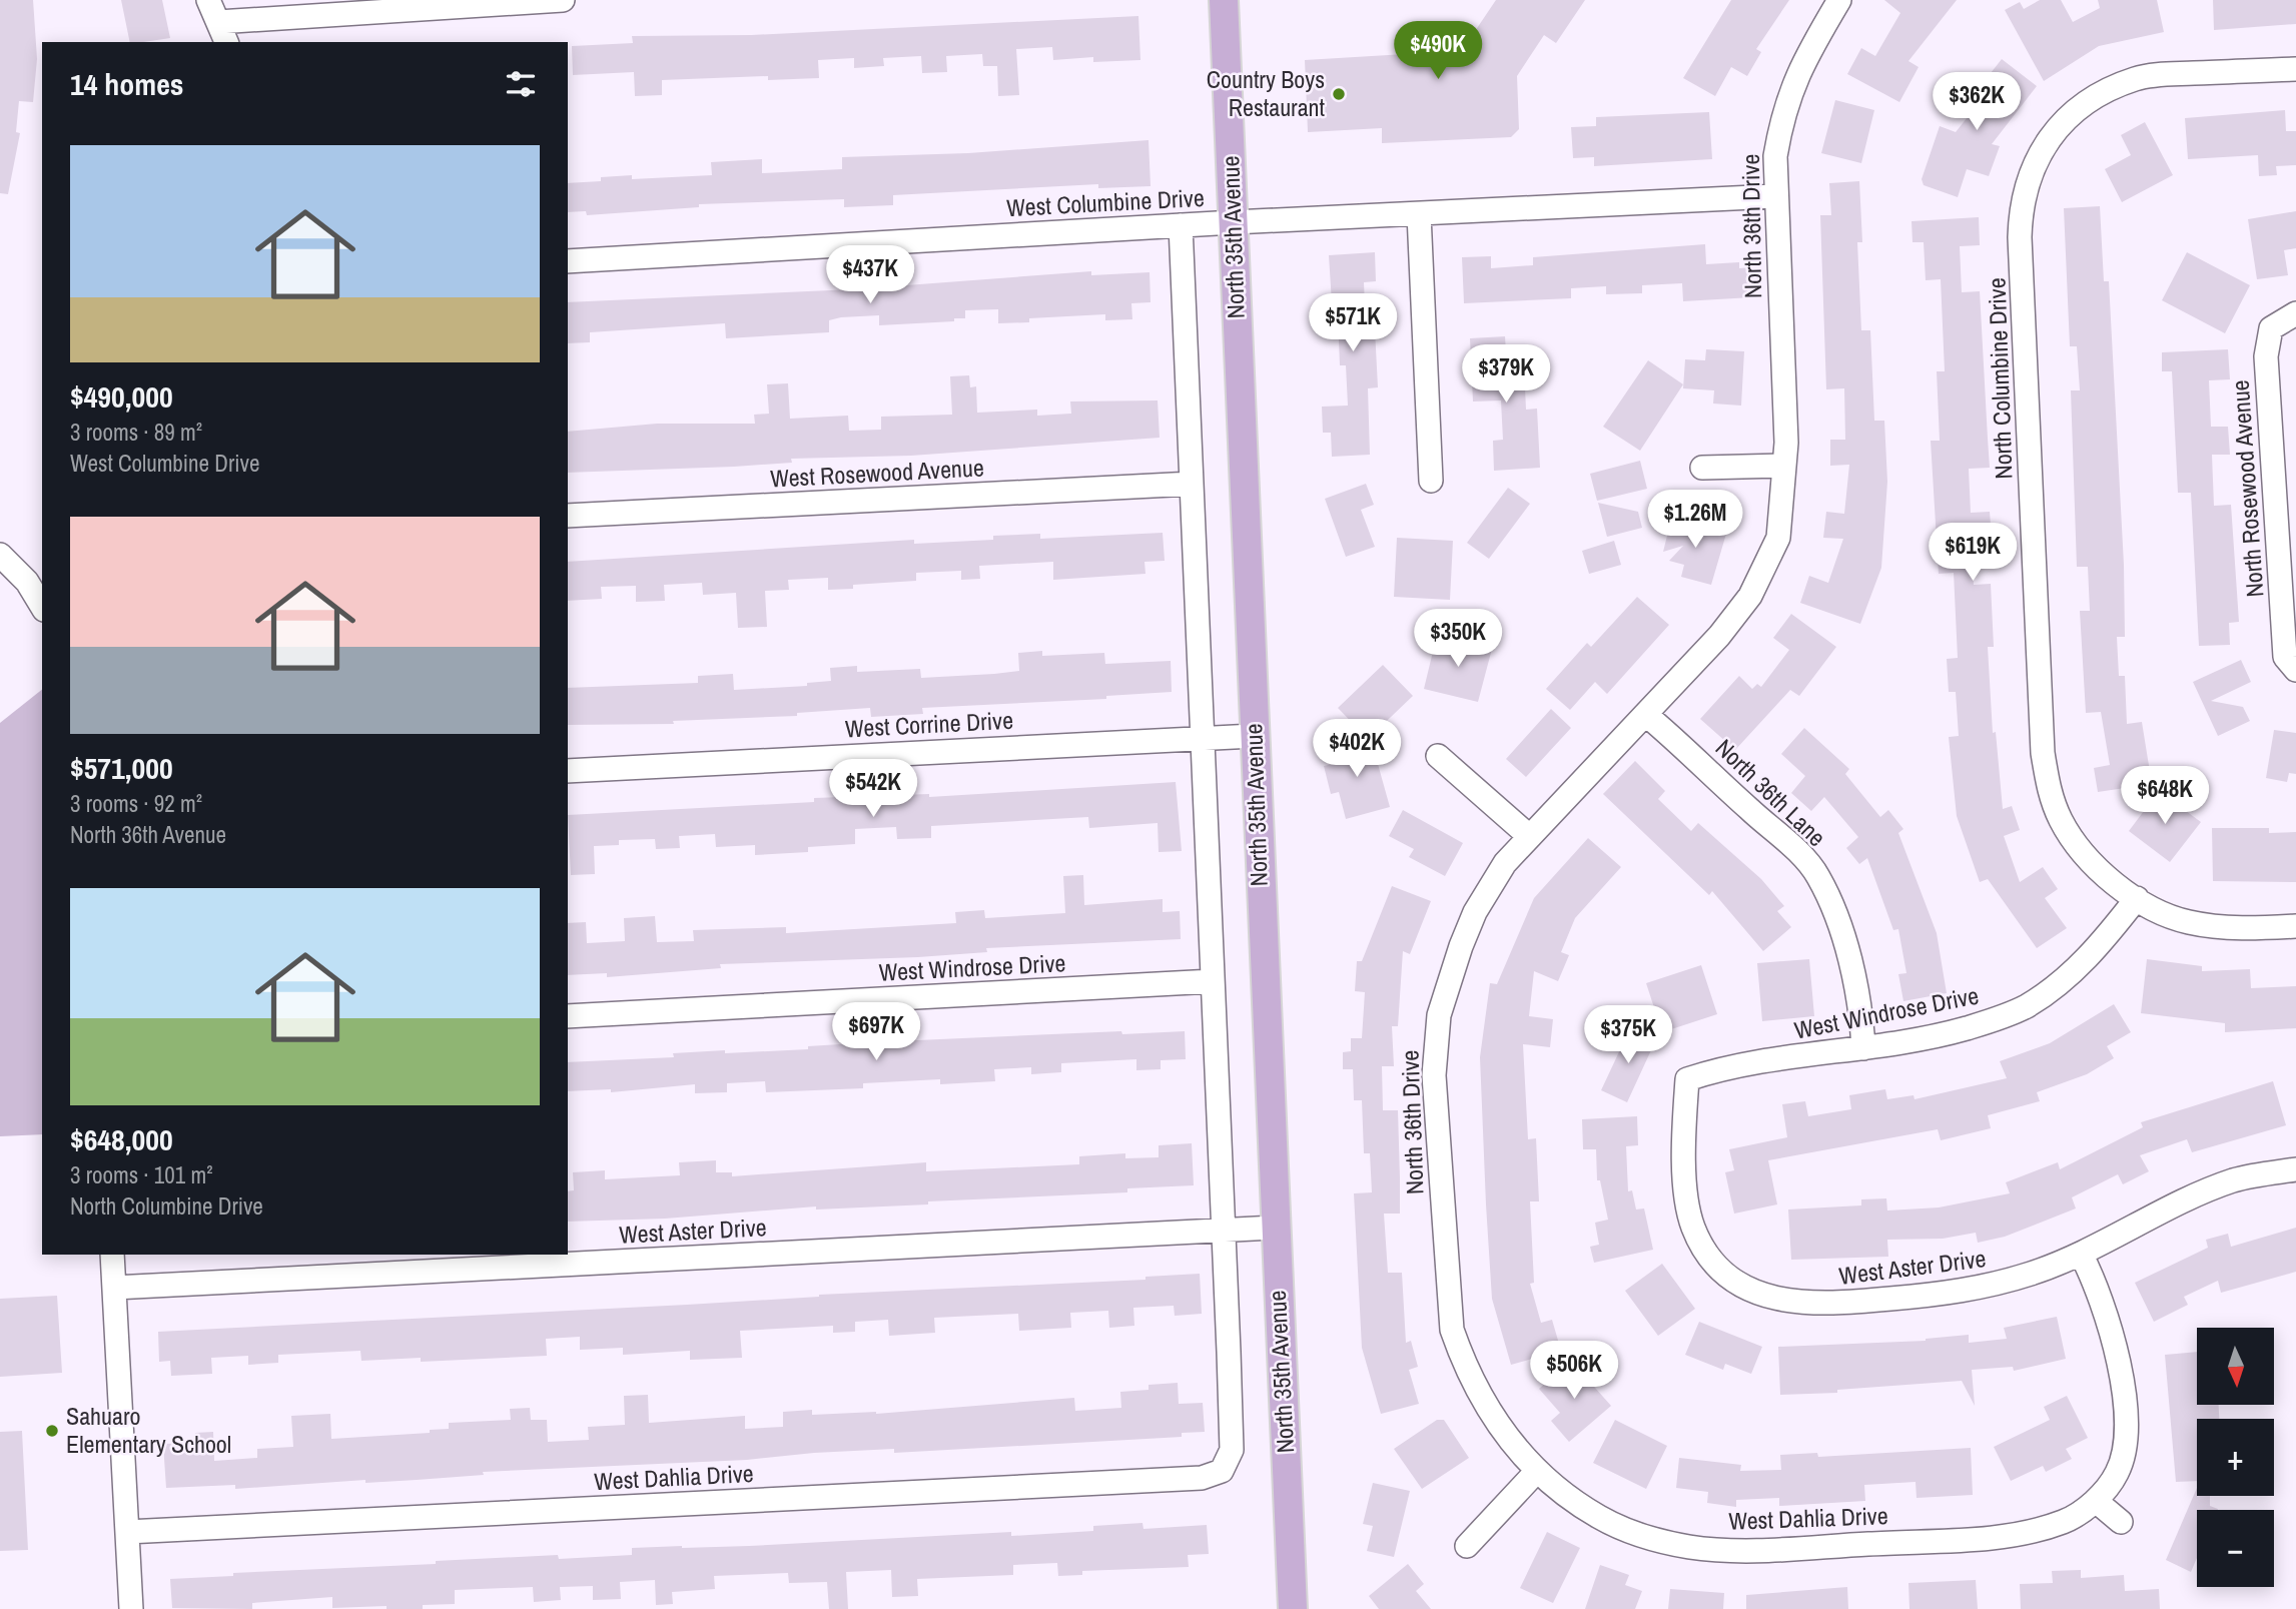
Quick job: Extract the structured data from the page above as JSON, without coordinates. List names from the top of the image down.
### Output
{
  "streets": {
    "main road": ["North 35th Avenue"],
    "street": [
      "West Columbine Drive",
      "North 36th Drive",
      "North Columbine Drive",
      "West Rosewood Avenue",
      "North Rosewood Avenue",
      "West Corrine Drive",
      "North 36th Lane",
      "West Windrose Drive",
      "West Aster Drive",
      "West Dahlia Drive"
    ]
  },
  "crossings": [
    ["West Columbine Drive", "North 36th Drive"],
    ["West Columbine Drive", "North 35th Avenue"],
    ["North 36th Drive", "North 36th Lane"],
    ["North 36th Drive", "West Dahlia Drive"],
    ["North 35th Avenue", "West Rosewood Avenue"],
    ["North 35th Avenue", "West Corrine Drive"],
    ["North 35th Avenue", "West Windrose Drive"],
    ["North 35th Avenue", "West Aster Drive"],
    ["North 35th Avenue", "West Dahlia Drive"],
    ["North Columbine Drive", "West Windrose Drive"],
    ["North 36th Lane", "West Windrose Drive"],
    ["West Windrose Drive", "West Aster Drive"],
    ["West Aster Drive", "West Dahlia Drive"]
  ],
  "places": ["Country Boys Restaurant", "Sahuaro Elementary School"],
  "north": "bottom",
  "page": {
    "price": [
      "$490K",
      "$362K",
      "$437K",
      "$571K",
      "$379K",
      "$1.26M",
      "$619K",
      "$350K",
      "$402K",
      "$542K",
      "$648K",
      "$697K",
      "$375K",
      "$506K"
    ],
    "heading": "14 homes",
    "list": [
      {
        "name": "$490,000",
        "note": "3 rooms · 89 m² · West Columbine Drive"
      },
      {
        "name": "$571,000",
        "note": "3 rooms · 92 m² · North 36th Avenue"
      },
      {
        "name": "$648,000",
        "note": "3 rooms · 101 m² · North Columbine Drive"
      }
    ],
    "map_buttons": ["+", "−"]
  }
}
